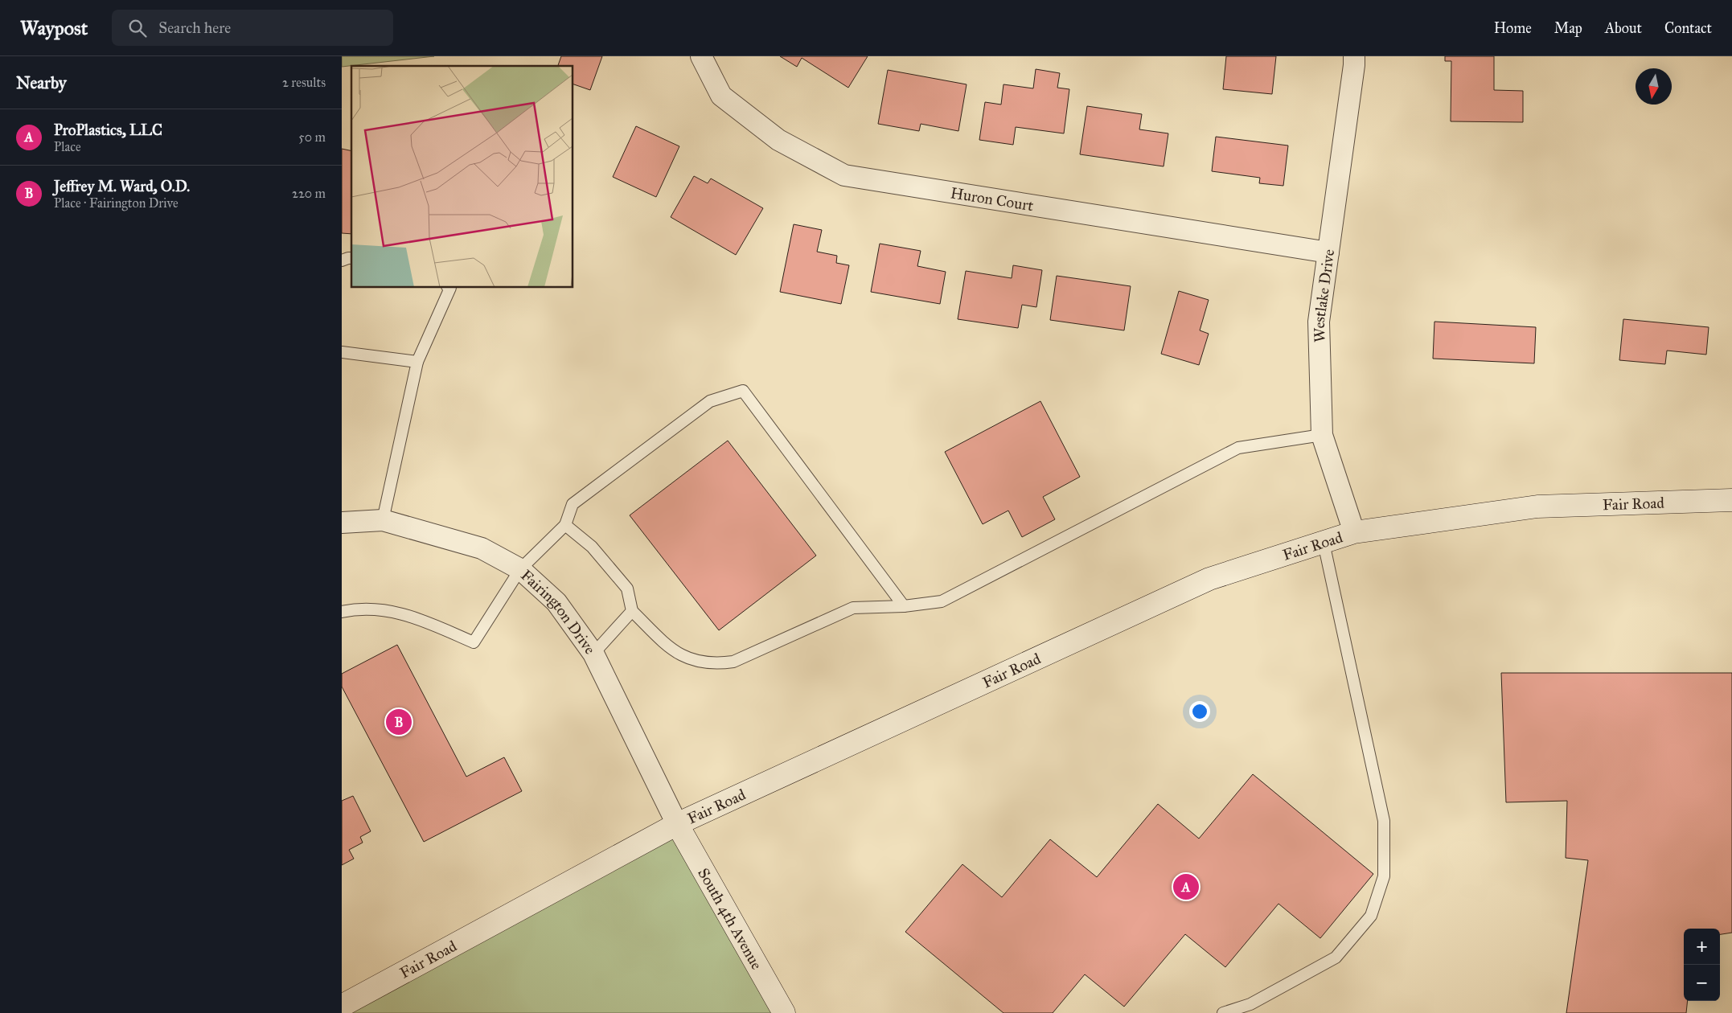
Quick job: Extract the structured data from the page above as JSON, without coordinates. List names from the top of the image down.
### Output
{
  "streets": {
    "main road": ["Fair Road", "South 4th Avenue"],
    "street": ["Huron Court", "Westlake Drive", "Fairington Drive"]
  },
  "crossings": [
    ["Huron Court", "Westlake Drive"],
    ["Westlake Drive", "Fair Road"],
    ["Fair Road", "Fairington Drive"],
    ["Fair Road", "South 4th Avenue"],
    ["Fairington Drive", "South 4th Avenue"]
  ],
  "north": "bottom",
  "page": {
    "header": "Waypost",
    "search": "Search here",
    "nav": [
      "Home",
      "Map",
      "About",
      "Contact"
    ],
    "heading": ["Nearby", "2 results"],
    "list": [
      {
        "mark": "A",
        "name": "ProPlastics, LLC",
        "note": "Place",
        "value": "50 m"
      },
      {
        "mark": "B",
        "name": "Jeffrey M. Ward, O.D.",
        "note": "Place · Fairington Drive",
        "value": "220 m"
      }
    ],
    "pins": ["B", "A"],
    "map_buttons": ["+", "−"]
  }
}
